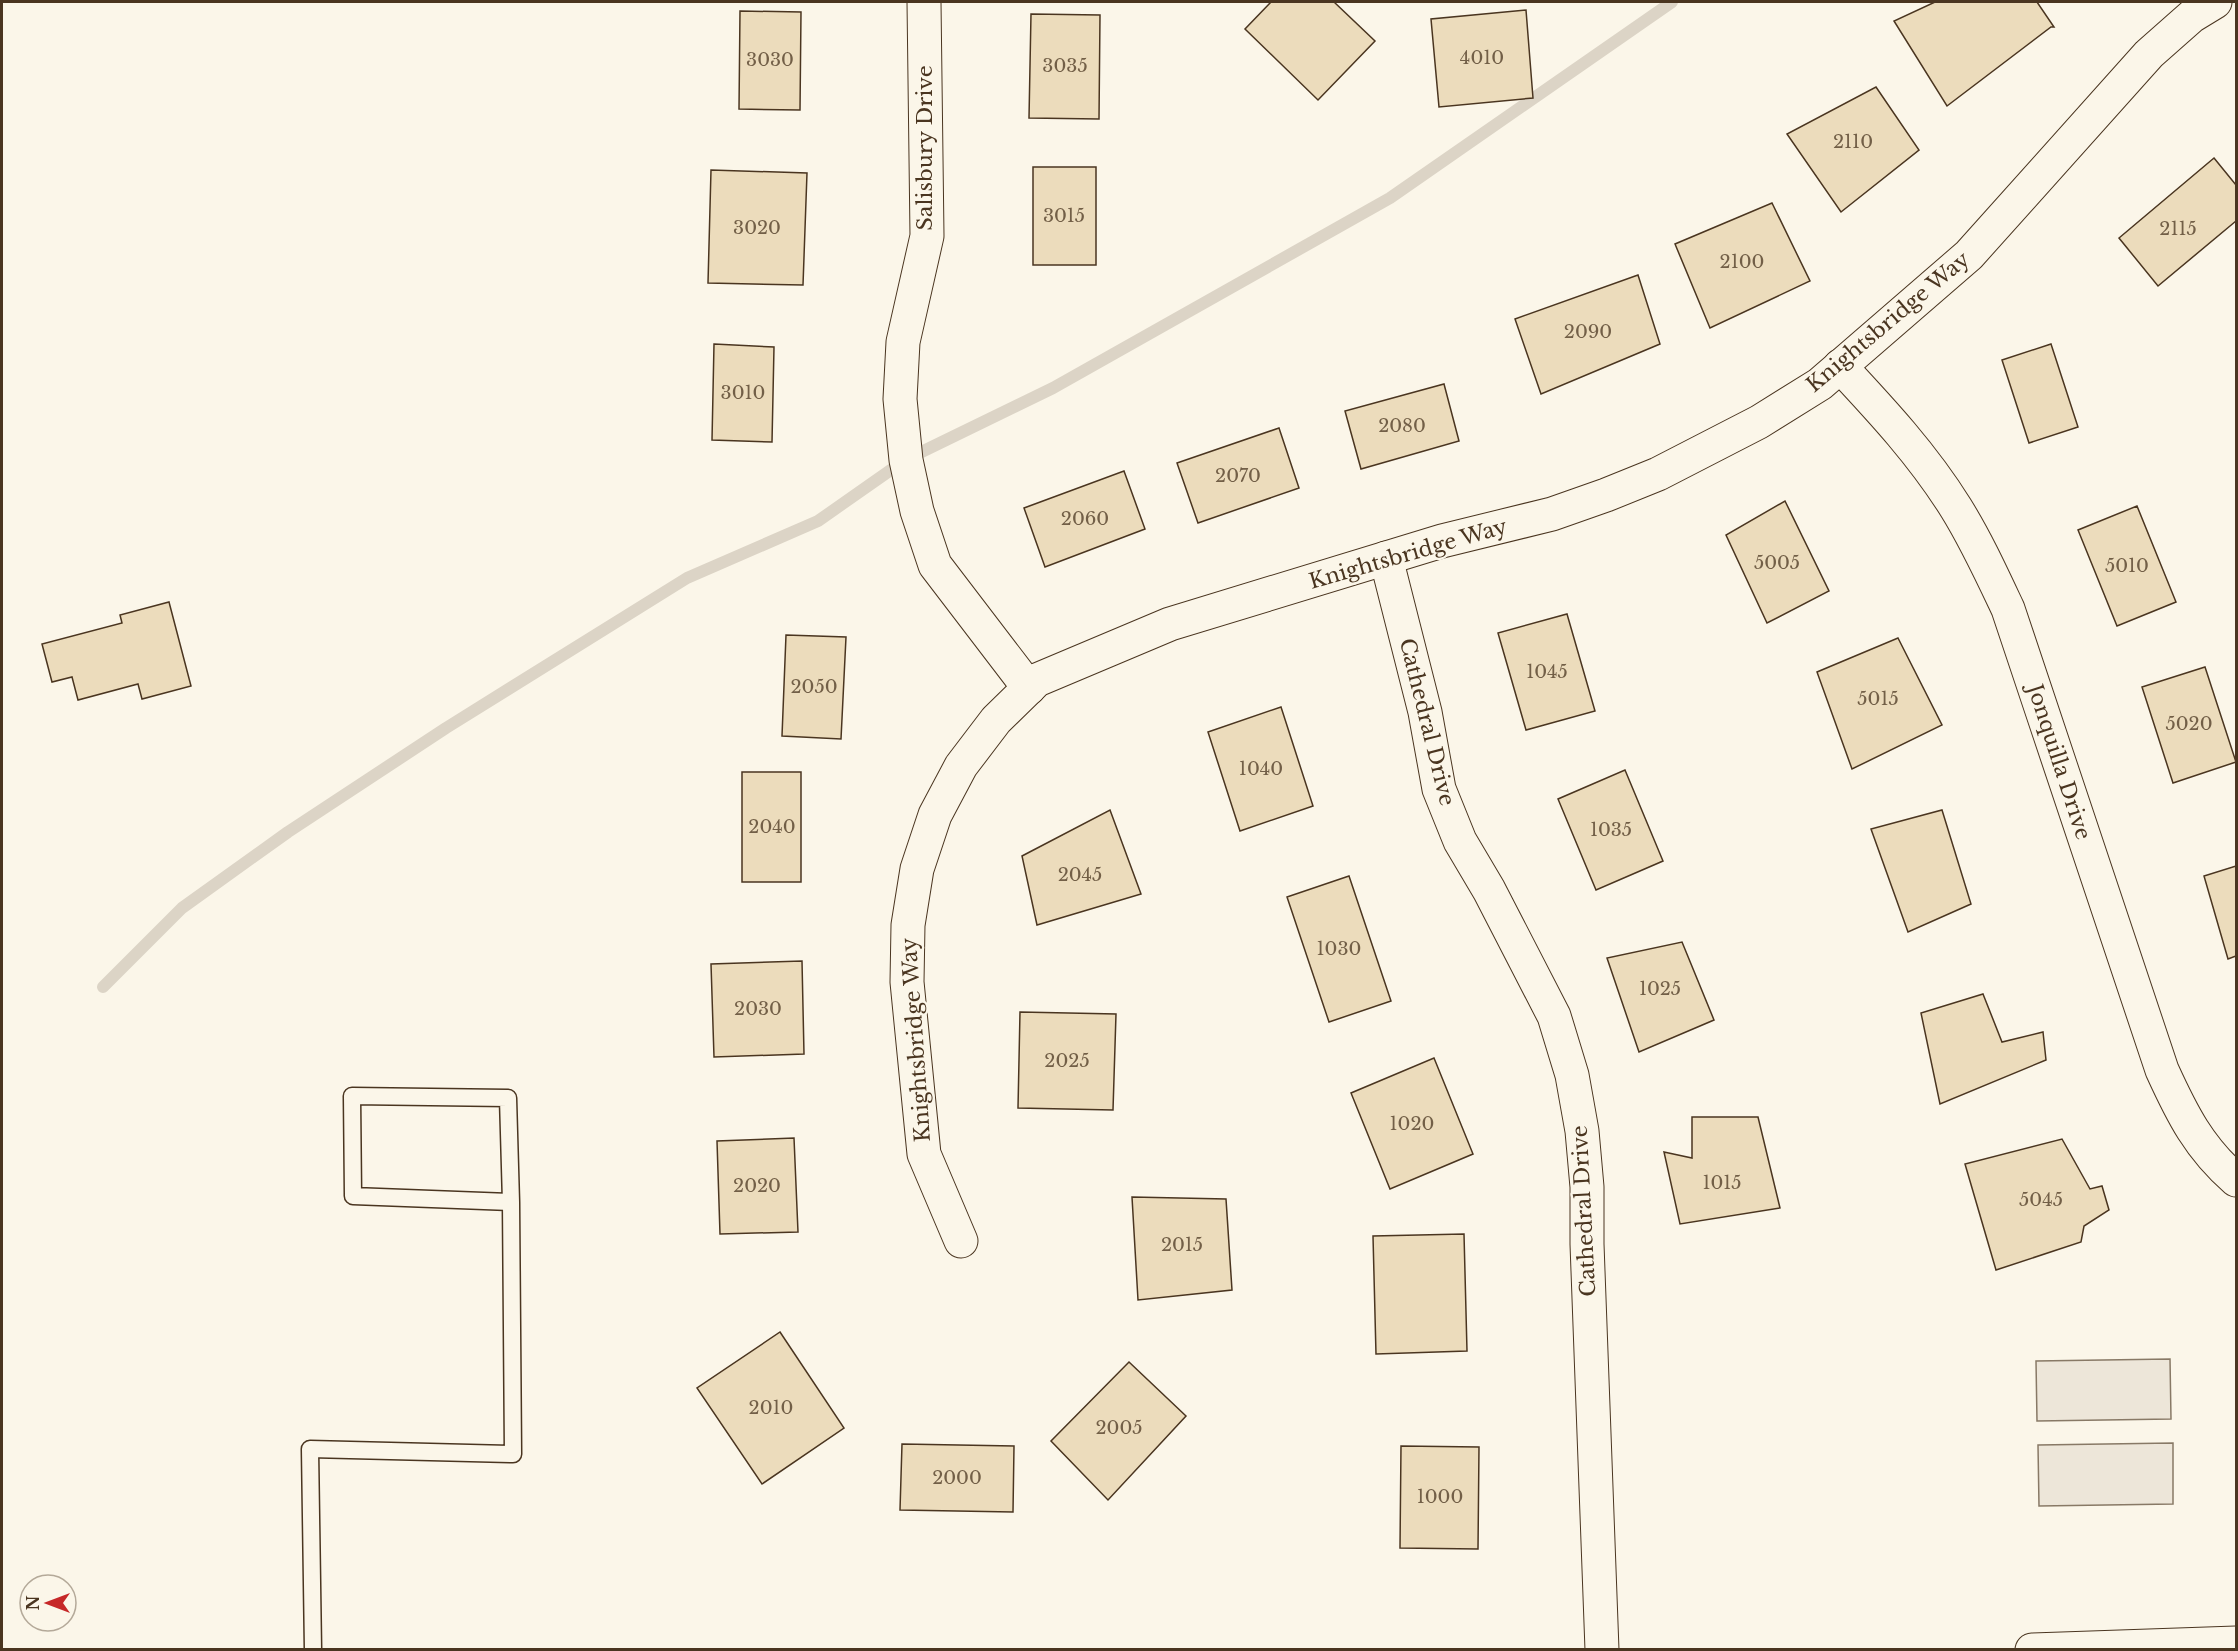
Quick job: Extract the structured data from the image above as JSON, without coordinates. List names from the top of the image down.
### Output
{
  "streets": {
    "street": [
      "Salisbury Drive",
      "Knightsbridge Way",
      "Cathedral Drive",
      "Jonquilla Drive"
    ]
  },
  "crossings": [
    ["Salisbury Drive", "Knightsbridge Way"],
    ["Knightsbridge Way", "Cathedral Drive"],
    ["Knightsbridge Way", "Jonquilla Drive"]
  ],
  "house_numbers": [
    "4010",
    "3030",
    "3035",
    "2110",
    "3015",
    "3020",
    "2115",
    "2100",
    "2090",
    "3010",
    "2080",
    "2070",
    "2060",
    "5005",
    "5010",
    "1045",
    "2050",
    "5015",
    "5020",
    "1040",
    "2040",
    "1035",
    "2045",
    "1030",
    "1025",
    "2030",
    "2025",
    "1020",
    "1015",
    "2020",
    "5045",
    "2015",
    "2010",
    "2005",
    "2000",
    "1000"
  ],
  "north": "left"
}
